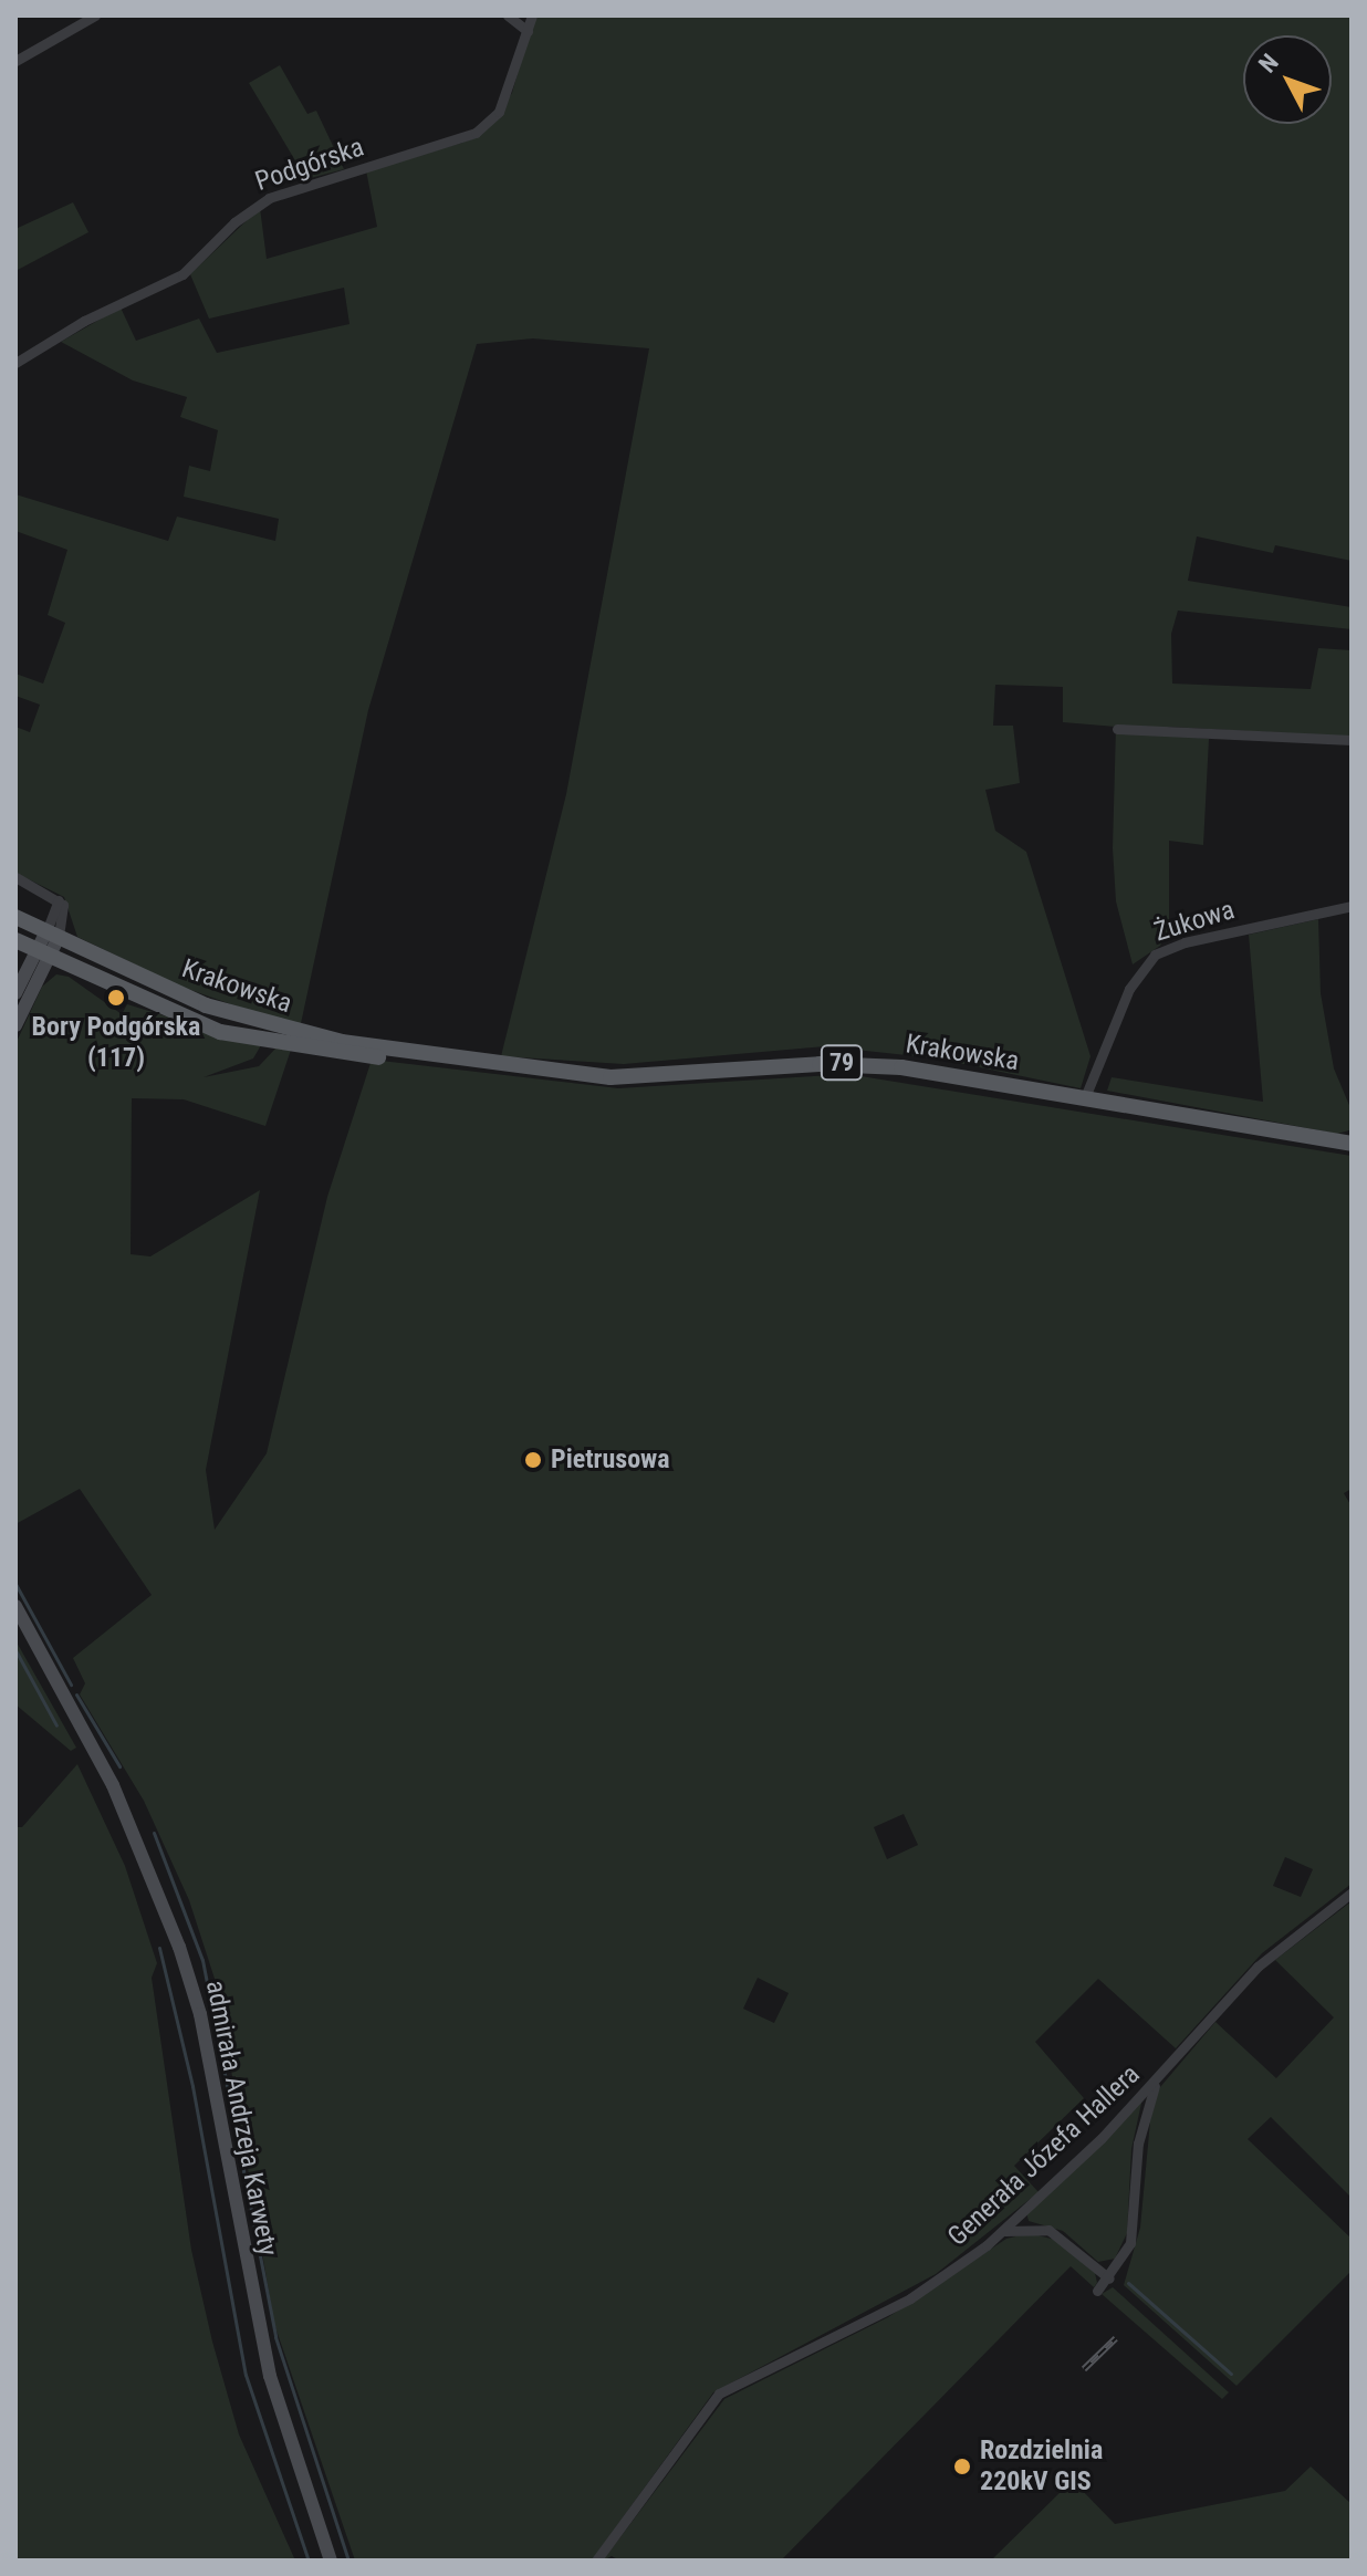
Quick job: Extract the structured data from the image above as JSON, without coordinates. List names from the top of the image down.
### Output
{
  "streets": {
    "main road": ["Krakowska", "79", "admirała Andrzeja Karwety"],
    "street": ["Podgórska", "Żukowa", "Generała Józefa Hallera"]
  },
  "crossings": [
    ["Żukowa", "Krakowska"]
  ],
  "places": ["Bory Podgórska (117)", "Pietrusowa", "Rozdzielnia 220kV GIS"],
  "north": "top left"
}
